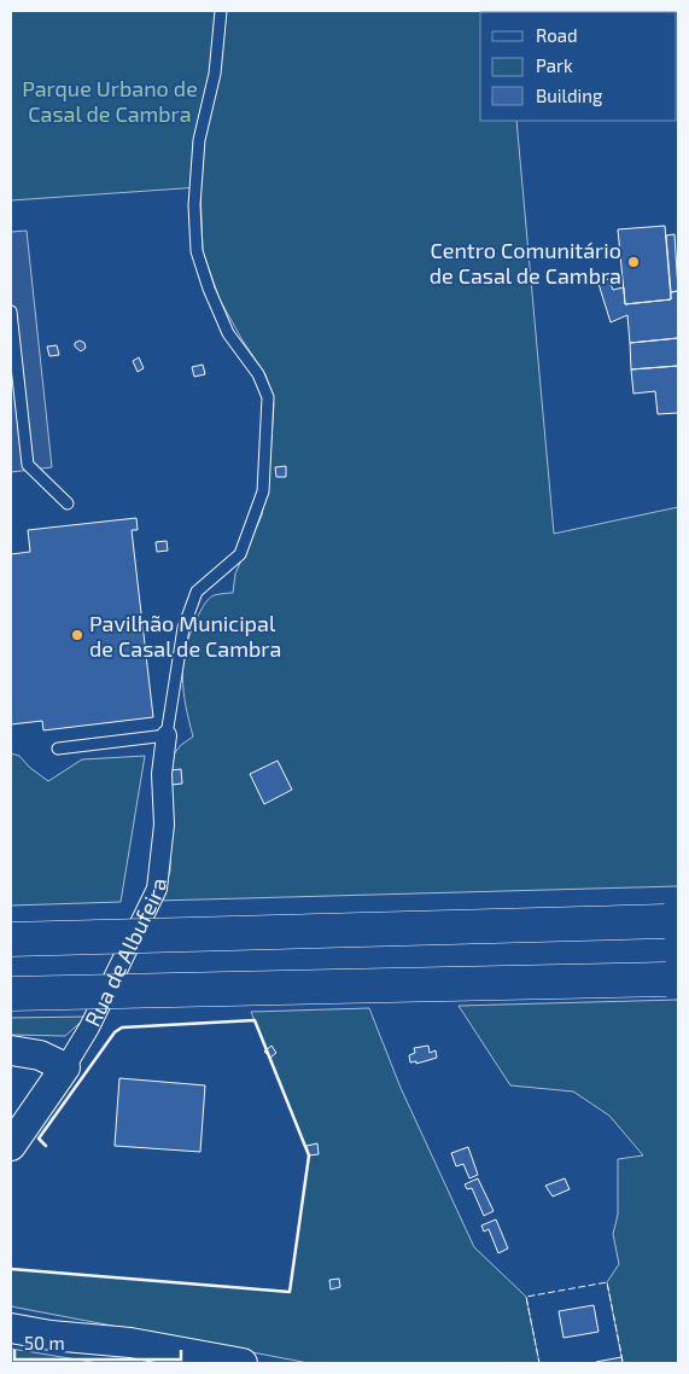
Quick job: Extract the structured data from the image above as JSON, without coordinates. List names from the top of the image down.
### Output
{
  "streets": {
    "main road": ["Rua de Albufeira"]
  },
  "parks": ["Parque Urbano de Casal de Cambra"],
  "places": ["Centro Comunitário de Casal de Cambra", "Pavilhão Municipal de Casal de Cambra"],
  "legend": ["Road", "Park", "Building"],
  "scale_bar": "50 m"
}
